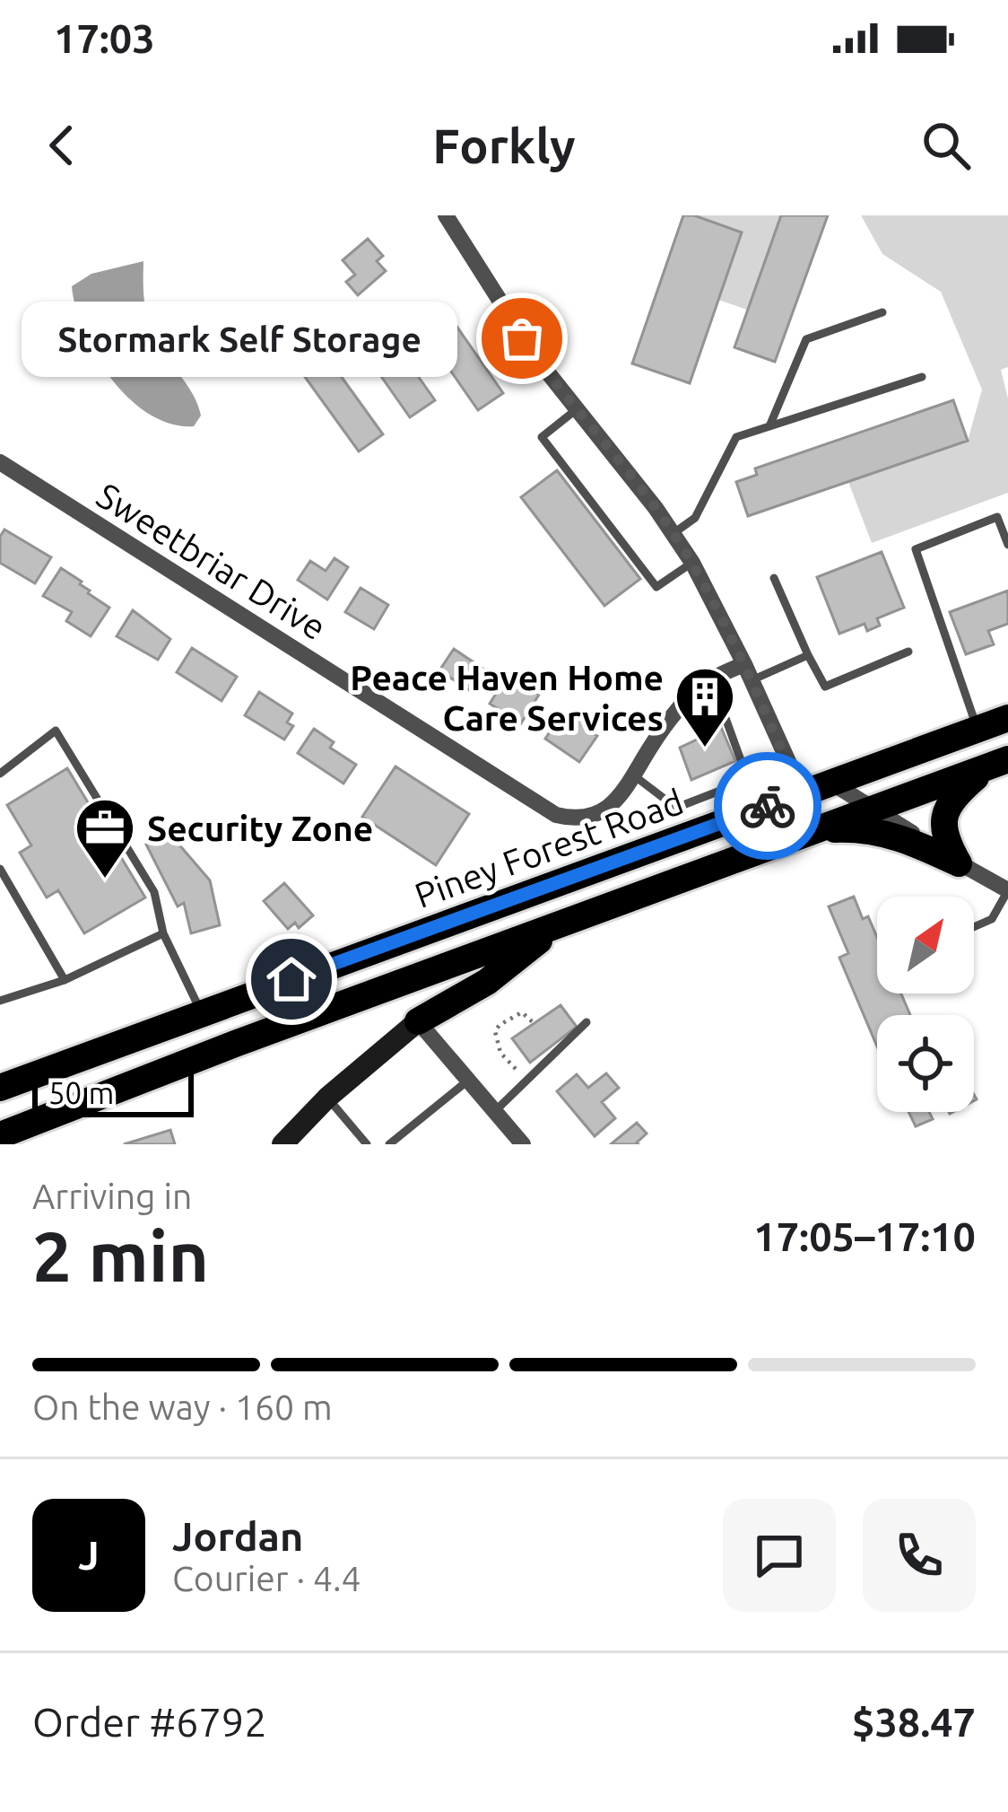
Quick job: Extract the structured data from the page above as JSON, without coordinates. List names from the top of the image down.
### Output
{
  "streets": {
    "main road": ["Piney Forest Road"],
    "street": ["Sweetbriar Drive"]
  },
  "places": {
    "other": ["Stormark Self Storage"],
    "building": ["Peace Haven Home Care Services"],
    "office": ["Security Zone"]
  },
  "scale_bar": "50 m",
  "north": "top right",
  "page": {
    "status": "17:03",
    "header": "Forkly",
    "bubble": "Stormark Self Storage",
    "scale": "50 m",
    "heading": ["2 min", "Arriving in", "17:05–17:10"],
    "panel": [
      "Jordan",
      "Courier · 4.4",
      "Order #6792",
      "$38.47"
    ],
    "bar": "On the way · 160 m",
    "round": "J"
  }
}
